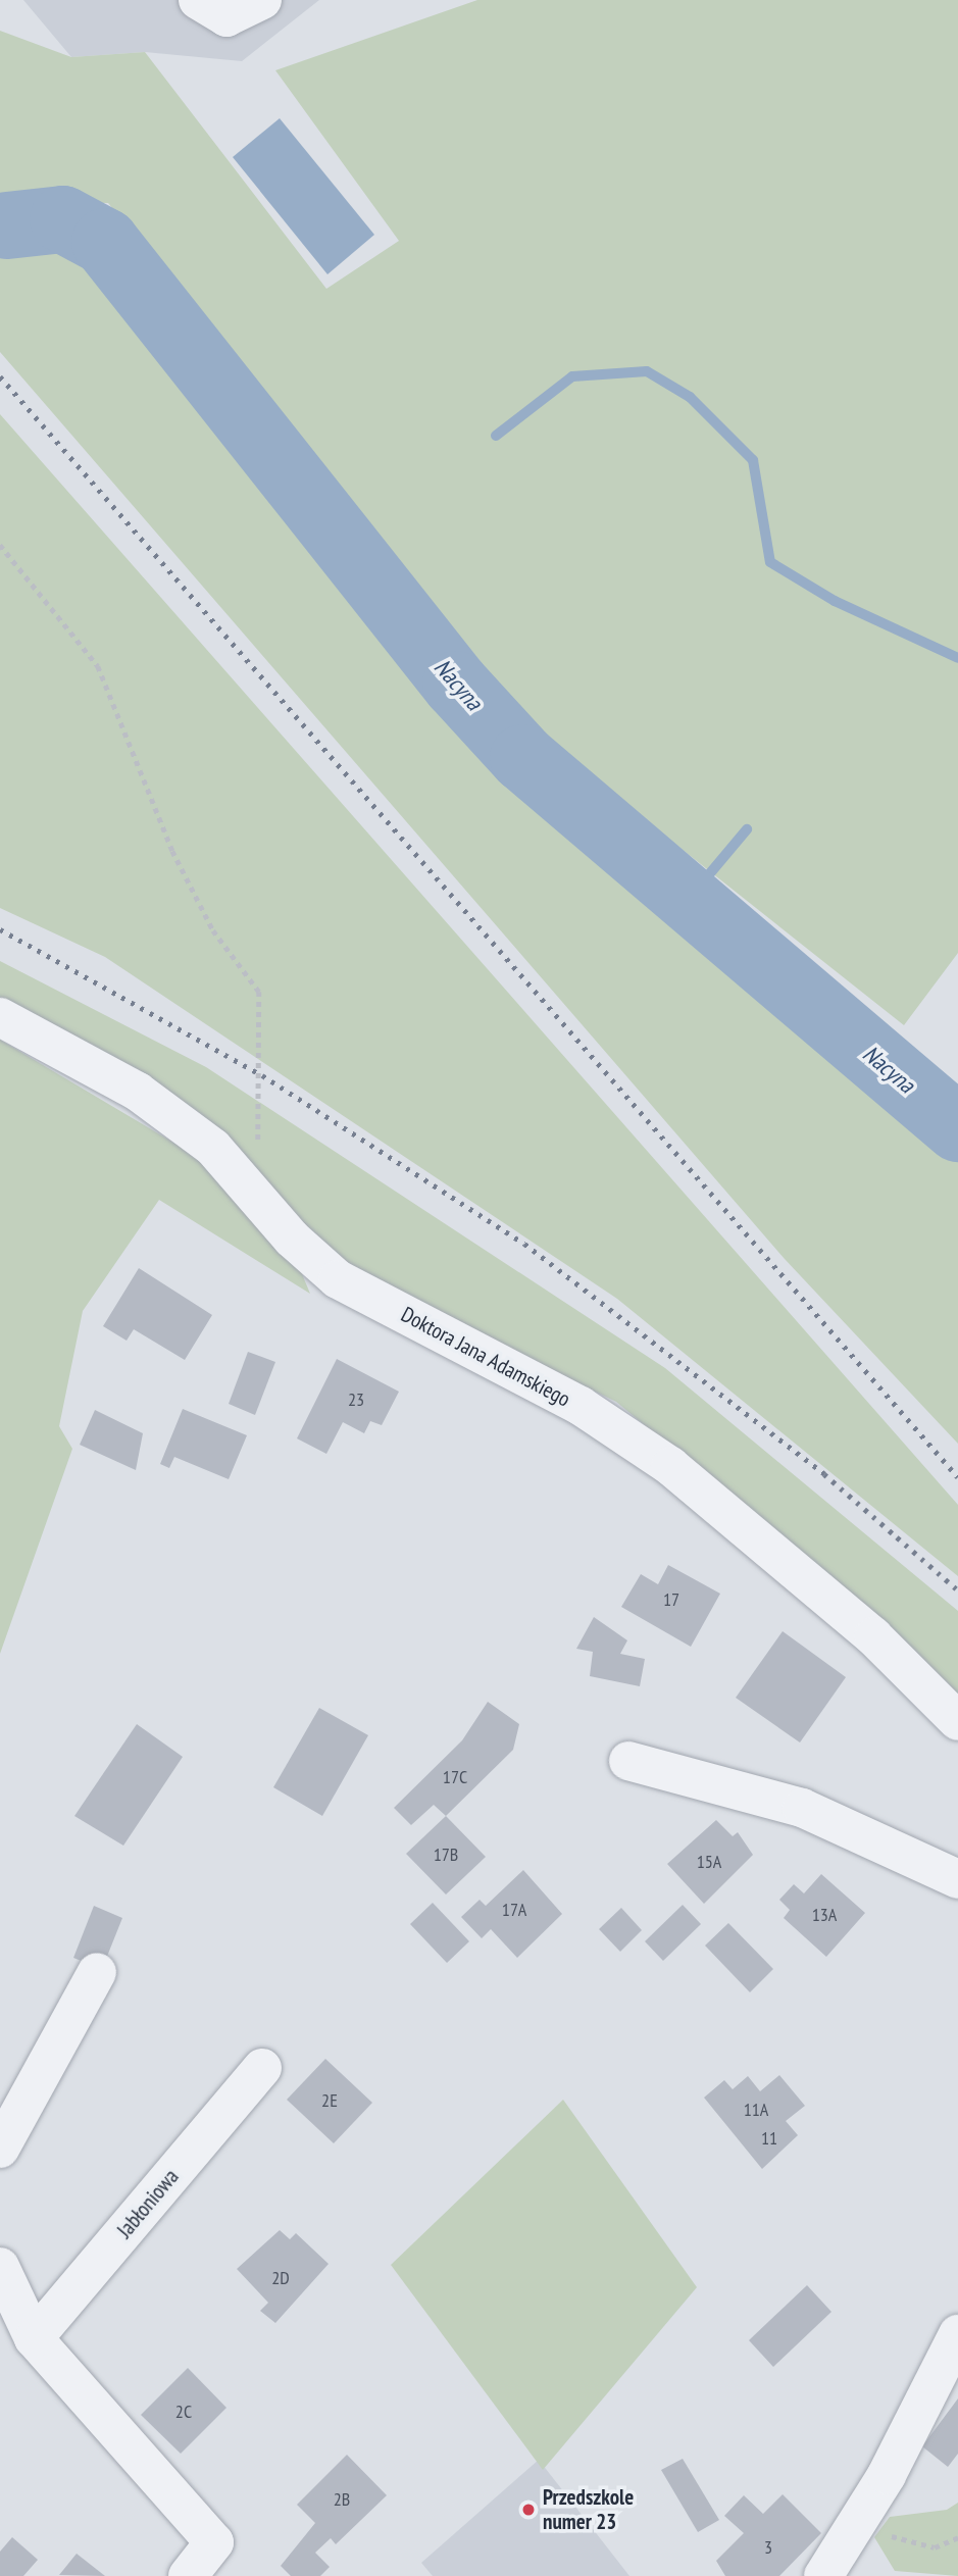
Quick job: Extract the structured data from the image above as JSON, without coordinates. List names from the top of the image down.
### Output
{
  "streets": {
    "street": ["Doktora Jana Adamskiego", "Jabłoniowa"]
  },
  "water": ["Nacyna"],
  "places": ["Przedszkole numer 23"],
  "house_numbers": [
    "23",
    "17",
    "17C",
    "17B",
    "15A",
    "17A",
    "13A",
    "2E",
    "11A",
    "11",
    "2D",
    "2C",
    "2B",
    "3"
  ]
}
